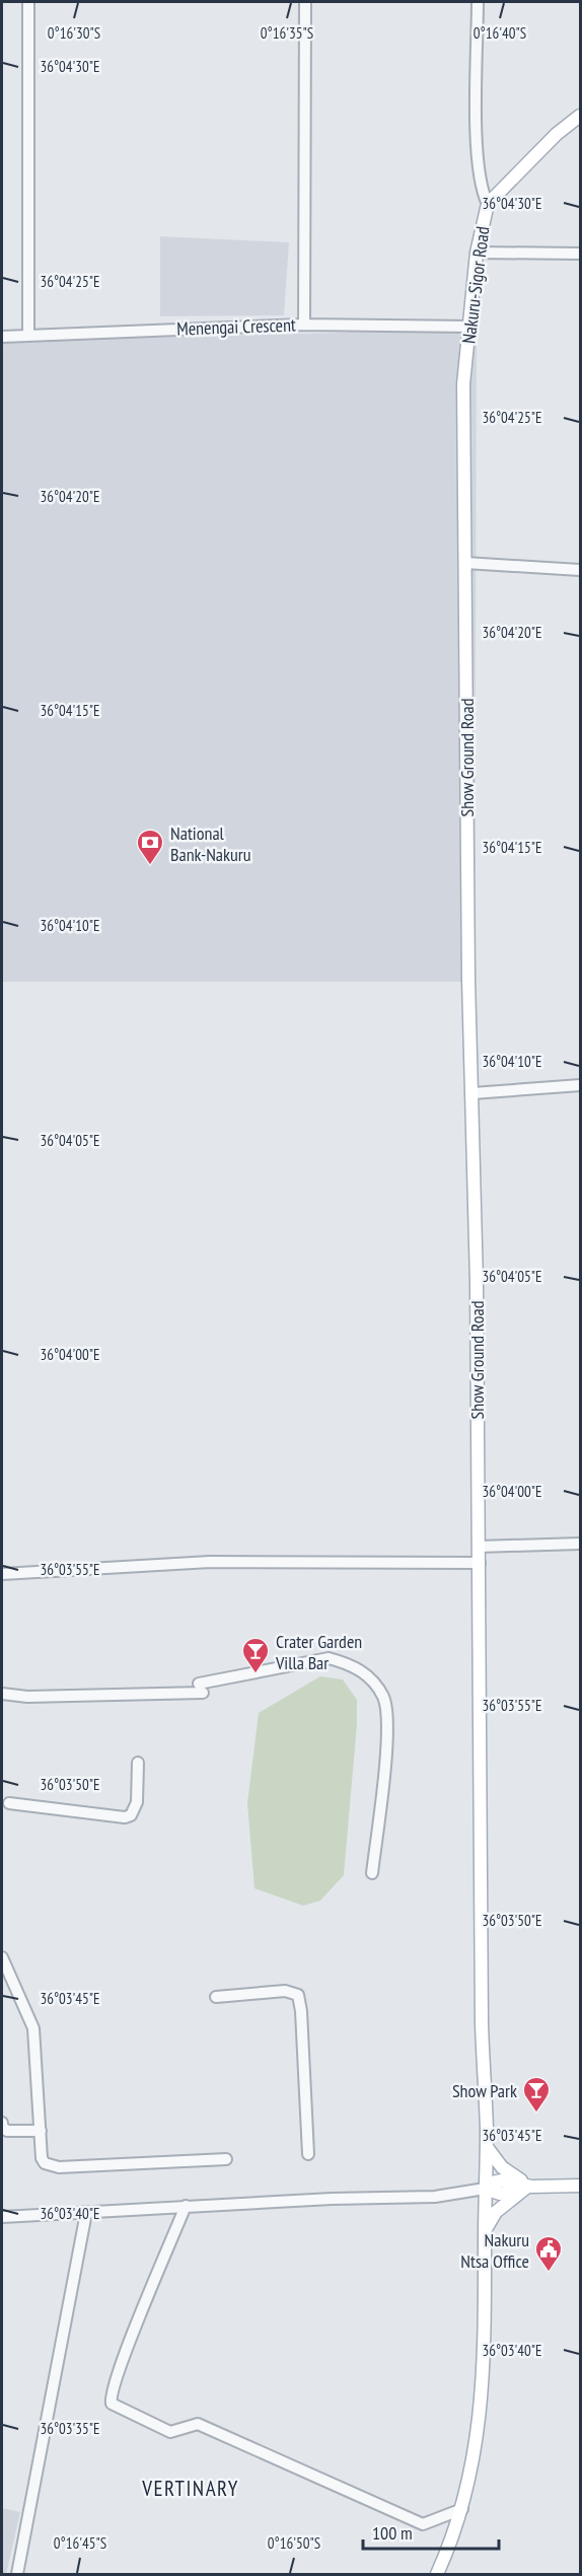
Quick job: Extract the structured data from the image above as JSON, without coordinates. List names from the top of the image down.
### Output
{
  "streets": {
    "main road": ["Nakuru-Sigor Road", "Show Ground Road"],
    "street": ["Menengai Crescent"]
  },
  "crossings": [
    ["Nakuru-Sigor Road", "Menengai Crescent"],
    ["Nakuru-Sigor Road", "Show Ground Road"]
  ],
  "districts": ["VERTINARY"],
  "places": {
    "bank": ["National Bank-Nakuru"],
    "bar": ["Crater Garden Villa Bar", "Show Park"],
    "public building": ["Nakuru Ntsa Office"]
  },
  "scale_bar": "100 m",
  "coordinates": [
    "0°16'30\"S",
    "0°16'35\"S",
    "0°16'40\"S",
    "36°04'30\"E",
    "36°04'25\"E",
    "36°04'20\"E",
    "36°04'15\"E",
    "36°04'10\"E",
    "36°04'05\"E",
    "36°04'00\"E",
    "36°03'55\"E",
    "36°03'50\"E",
    "36°03'45\"E",
    "36°03'40\"E",
    "36°03'35\"E",
    "0°16'45\"S",
    "0°16'50\"S"
  ]
}
